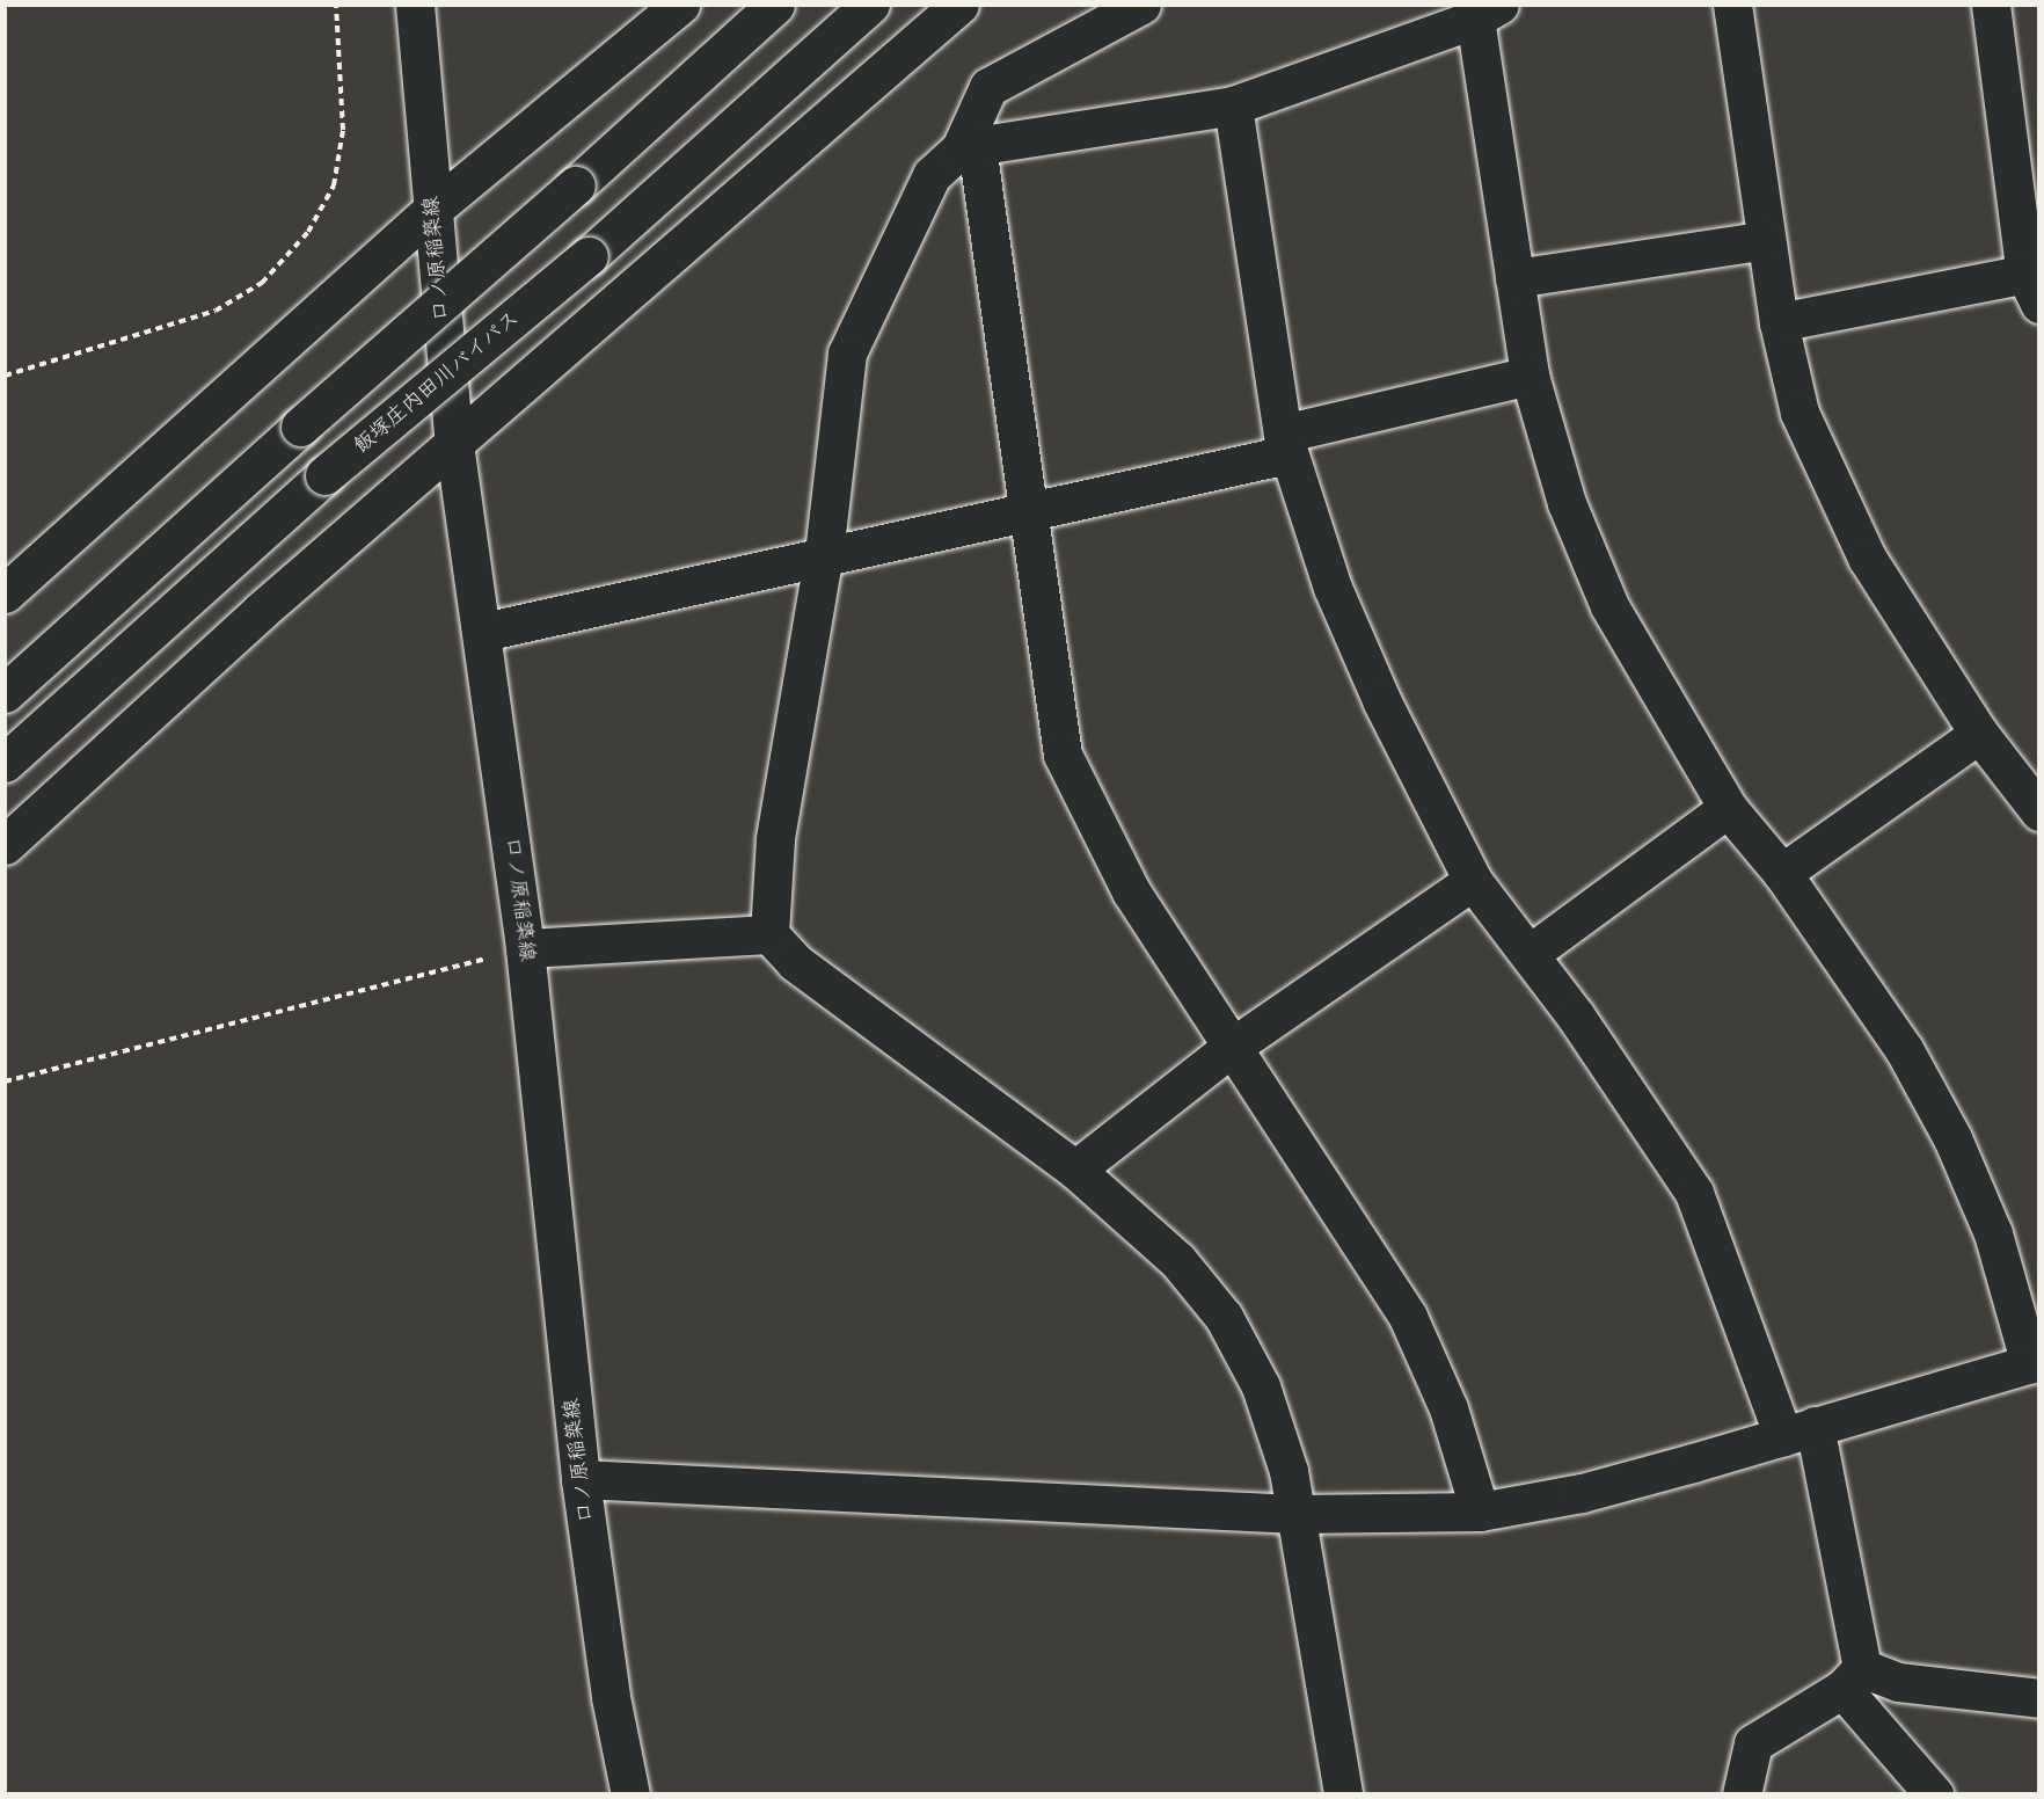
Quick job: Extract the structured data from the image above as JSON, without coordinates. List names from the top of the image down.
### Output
{
  "streets": {
    "main road": ["口ノ原稲築線", "飯塚庄内田川バイパス"]
  }
}
